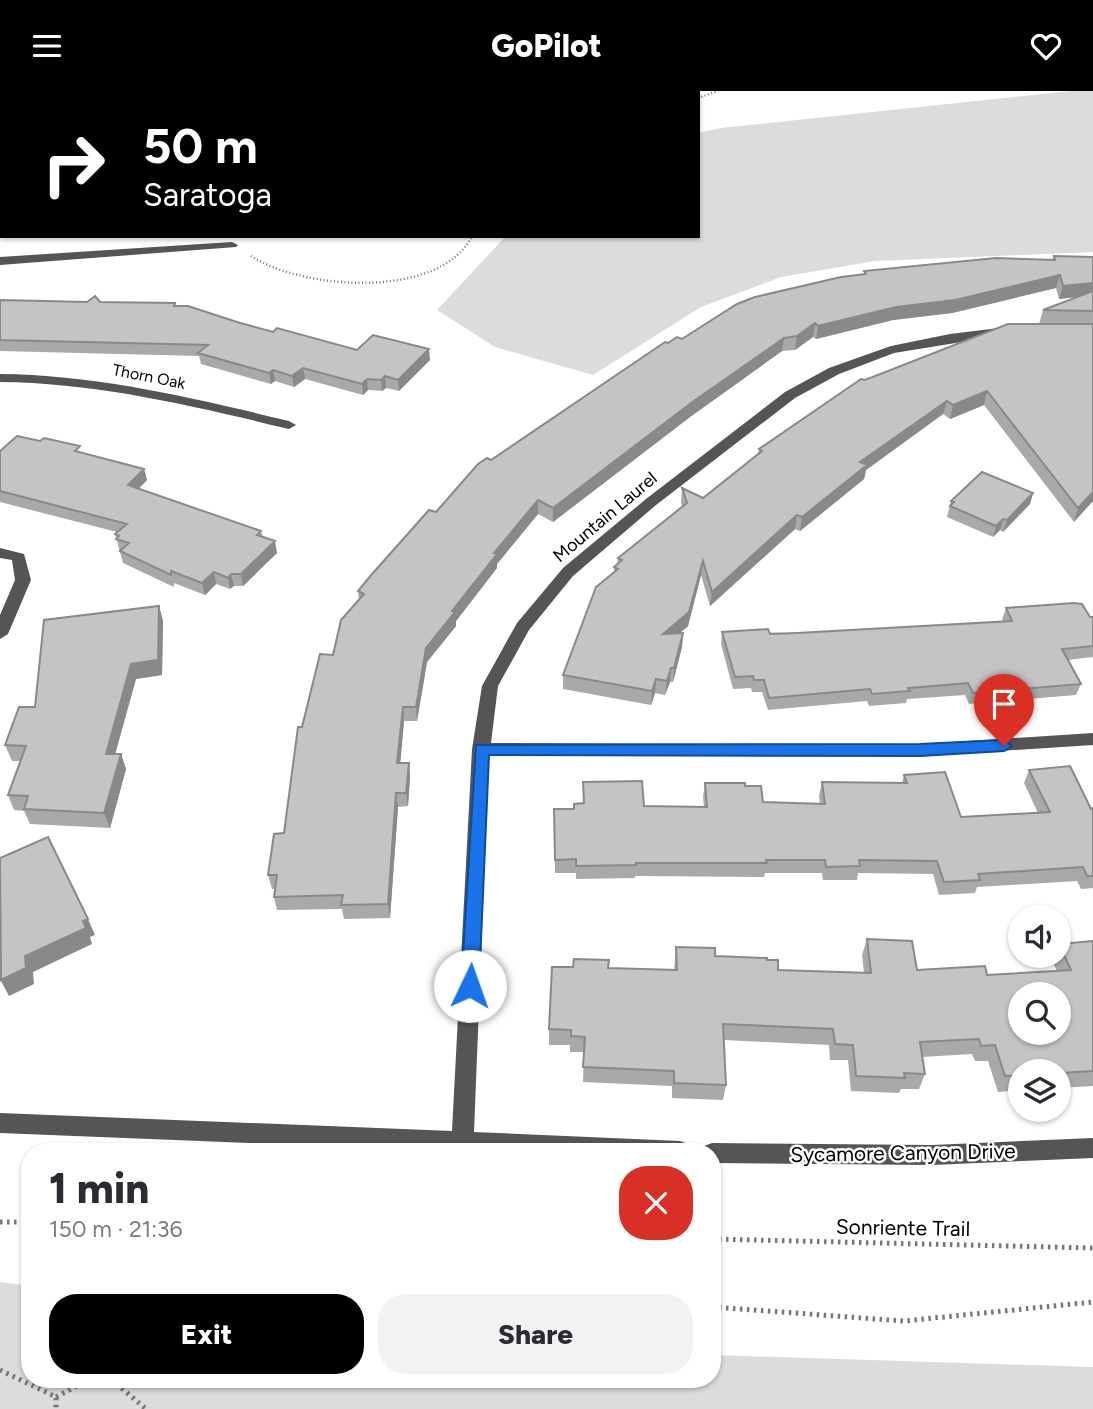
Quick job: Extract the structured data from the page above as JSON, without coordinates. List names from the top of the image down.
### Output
{
  "streets": {
    "street": ["Thorn Oak", "Mountain Laurel", "Sycamore Canyon Drive"],
    "path": ["Sonriente Trail"]
  },
  "page": {
    "header": "GoPilot",
    "turn": ["50 m", "Saratoga"],
    "heading": ["1 min", "150 m · 21:36"],
    "buttons": ["Exit", "Share"]
  }
}
